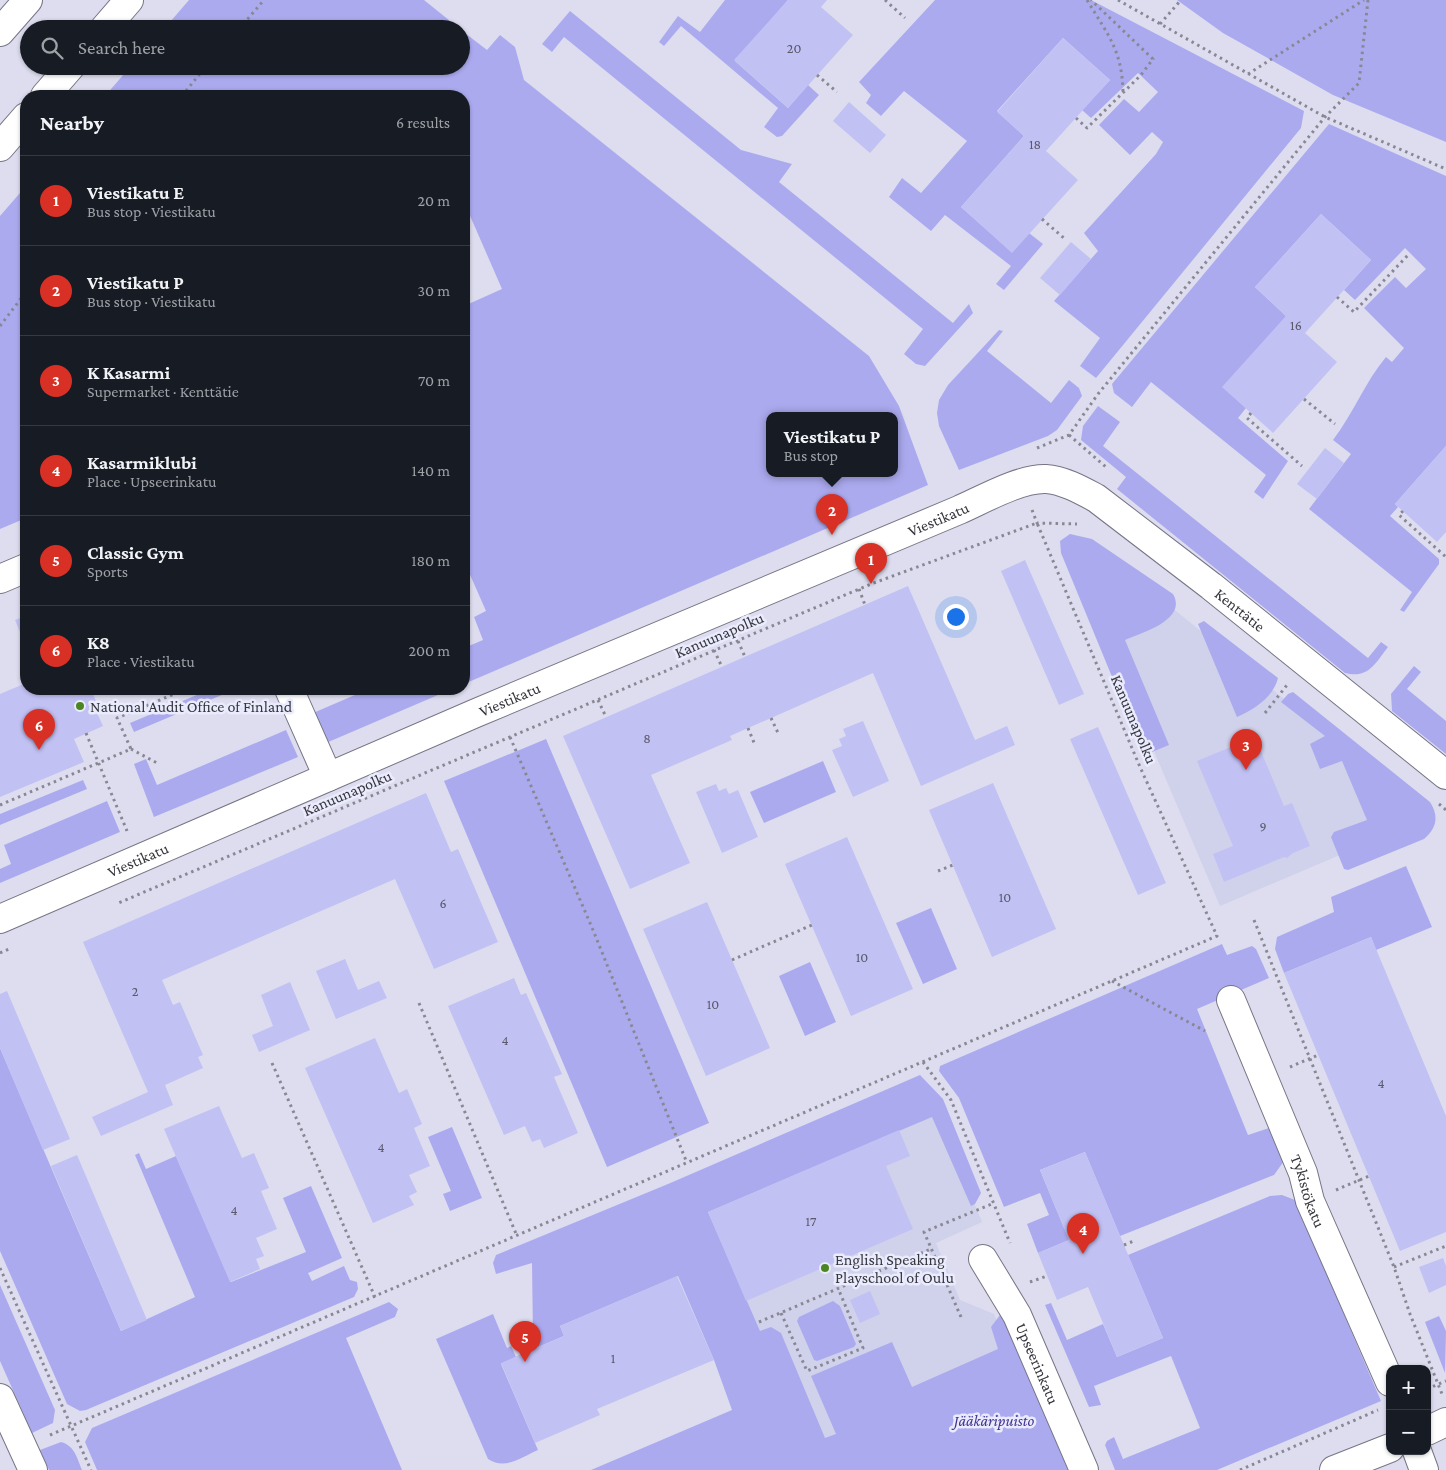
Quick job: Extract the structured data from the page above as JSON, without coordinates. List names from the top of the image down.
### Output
{
  "streets": {
    "main road": [
      "Viestikatu",
      "Kenttätie",
      "Tykistökatu",
      "Upseerinkatu"
    ],
    "path": ["Kanuunapolku"]
  },
  "crossings": [
    ["Viestikatu", "Kenttätie"]
  ],
  "parks": ["Jääkäripuisto"],
  "places": ["National Audit Office of Finland", "English Speaking Playschool of Oulu"],
  "house_numbers": [
    "20",
    "18",
    "16",
    "8",
    "9",
    "10",
    "6",
    "10",
    "2",
    "10",
    "4",
    "4",
    "4",
    "4",
    "17",
    "1"
  ],
  "page": {
    "search": "Search here",
    "heading": ["Nearby", "6 results"],
    "list": [
      {
        "mark": "1",
        "name": "Viestikatu E",
        "note": "Bus stop · Viestikatu",
        "value": "20 m"
      },
      {
        "mark": "2",
        "name": "Viestikatu P",
        "note": "Bus stop · Viestikatu",
        "value": "30 m"
      },
      {
        "mark": "3",
        "name": "K Kasarmi",
        "note": "Supermarket · Kenttätie",
        "value": "70 m"
      },
      {
        "mark": "4",
        "name": "Kasarmiklubi",
        "note": "Place · Upseerinkatu",
        "value": "140 m"
      },
      {
        "mark": "5",
        "name": "Classic Gym",
        "note": "Sports",
        "value": "180 m"
      },
      {
        "mark": "6",
        "name": "K8",
        "note": "Place · Viestikatu",
        "value": "200 m"
      }
    ],
    "popup": ["Viestikatu P", "Bus stop"],
    "pins": [
      "2",
      "1",
      "6",
      "3",
      "4",
      "5"
    ],
    "map_buttons": ["+", "−"]
  }
}
